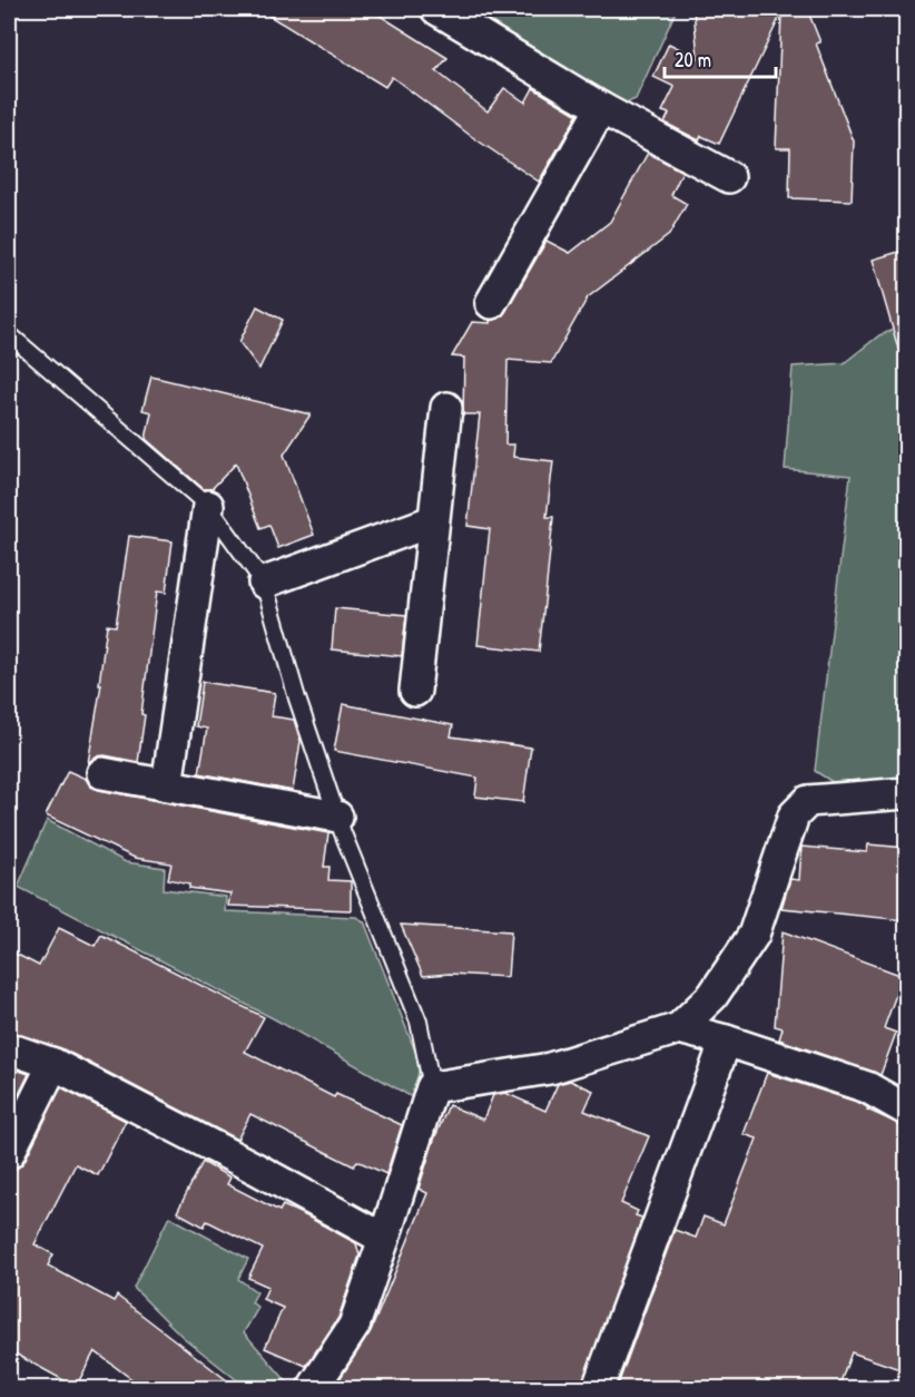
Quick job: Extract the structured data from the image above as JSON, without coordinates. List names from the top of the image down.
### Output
{
  "scale_bar": "20 m"
}
